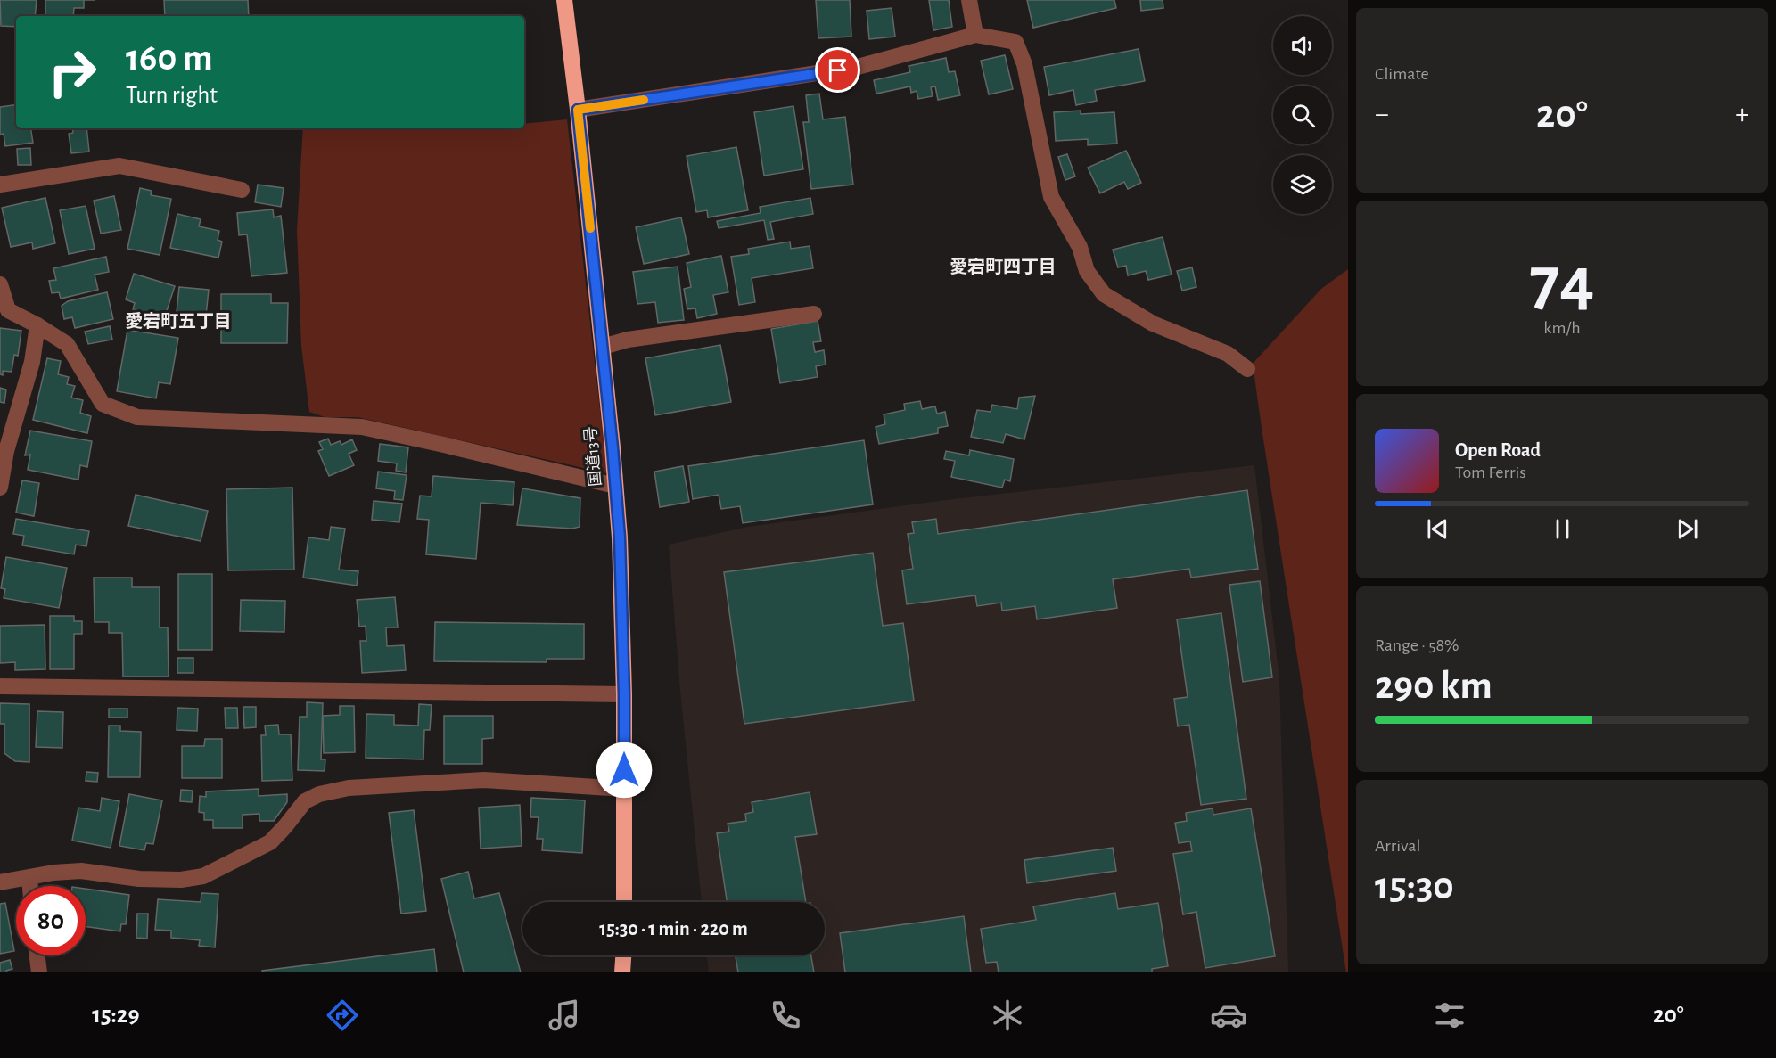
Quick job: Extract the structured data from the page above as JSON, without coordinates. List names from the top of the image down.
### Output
{
  "streets": {
    "highway": ["国道13号"]
  },
  "districts": ["愛宕町四丁目", "愛宕町五丁目"],
  "page": {
    "tile": [
      "Climate",
      ["74", "km/h"],
      ["Range · 58%", "290 km"],
      ["Arrival", "15:30"]
    ],
    "turn": ["160 m", "Turn right"],
    "heat": ["−", "20°", "+"],
    "song": ["Open Road", "Tom Ferris"],
    "limit": "80",
    "trip": "15:30 · 1 min · 220 m",
    "tabs": ["15:29", "20°"]
  }
}
